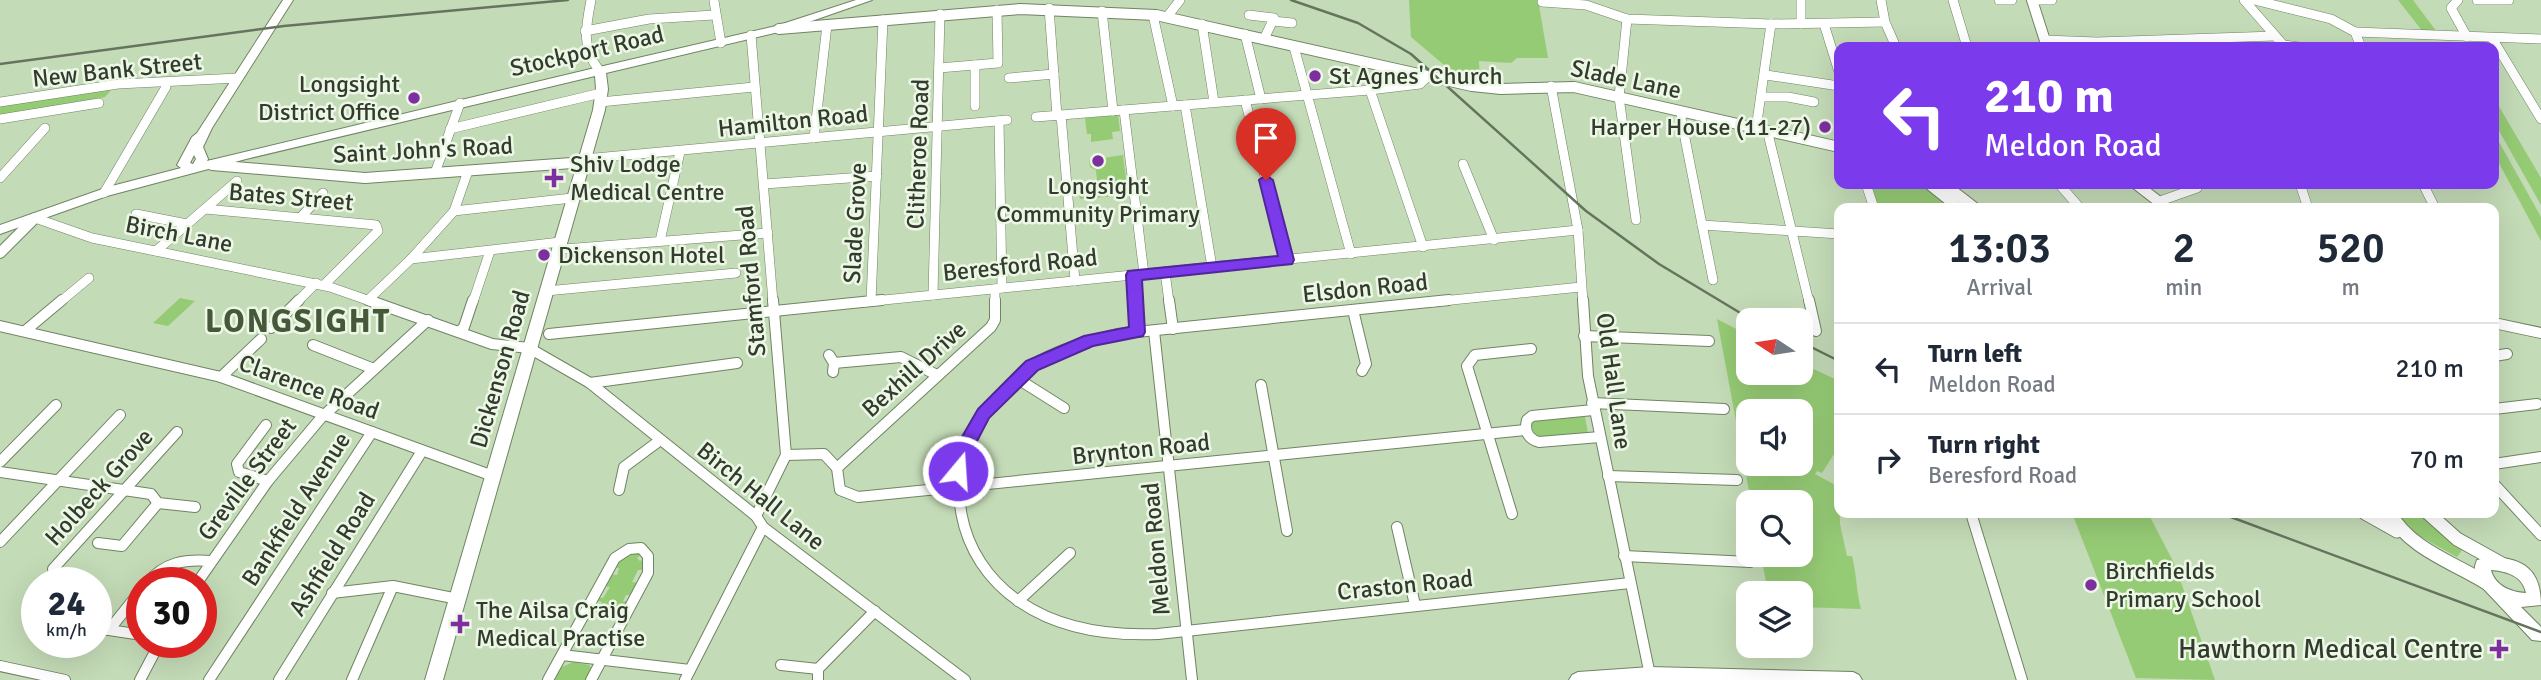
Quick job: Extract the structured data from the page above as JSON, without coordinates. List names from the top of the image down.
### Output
{
  "streets": {
    "highway": ["Stockport Road", "Dickenson Road"],
    "main road": ["Slade Lane", "Saint John's Road"],
    "street": [
      "New Bank Street",
      "Hamilton Road",
      "Clitheroe Road",
      "Bates Street",
      "Slade Grove",
      "Birch Lane",
      "Beresford Road",
      "Stamford Road",
      "Elsdon Road",
      "Bexhill Drive",
      "Old Hall Lane",
      "Clarence Road",
      "Brynton Road",
      "Greville Street",
      "Holbeck Grove",
      "Birch Hall Lane",
      "Bankfield Avenue",
      "Meldon Road",
      "Ashfield Road",
      "Craston Road"
    ]
  },
  "crossings": [
    ["Stockport Road", "Slade Lane"],
    ["Stockport Road", "Saint John's Road"],
    ["Stockport Road", "Birch Lane"],
    ["Stockport Road", "Stamford Road"],
    ["Stockport Road", "Dickenson Road"],
    ["Slade Lane", "Clitheroe Road"],
    ["Slade Lane", "Slade Grove"],
    ["Slade Lane", "Old Hall Lane"],
    ["Hamilton Road", "Saint John's Road"],
    ["Hamilton Road", "Clitheroe Road"],
    ["Hamilton Road", "Slade Grove"],
    ["Hamilton Road", "Stamford Road"],
    ["Hamilton Road", "Dickenson Road"],
    ["Hamilton Road", "Bexhill Drive"],
    ["Saint John's Road", "Dickenson Road"],
    ["Clitheroe Road", "Beresford Road"],
    ["Bates Street", "Birch Lane"],
    ["Slade Grove", "Beresford Road"],
    ["Birch Lane", "Dickenson Road"],
    ["Birch Lane", "Greville Street"],
    ["Birch Lane", "Birch Hall Lane"],
    ["Beresford Road", "Stamford Road"],
    ["Beresford Road", "Bexhill Drive"],
    ["Beresford Road", "Old Hall Lane"],
    ["Elsdon Road", "Old Hall Lane"],
    ["Elsdon Road", "Brynton Road"],
    ["Elsdon Road", "Meldon Road"],
    ["Elsdon Road", "Craston Road"],
    ["Dickenson Road", "Clarence Road"],
    ["Dickenson Road", "Birch Hall Lane"],
    ["Bexhill Drive", "Brynton Road"],
    ["Old Hall Lane", "Brynton Road"],
    ["Old Hall Lane", "Craston Road"],
    ["Clarence Road", "Greville Street"],
    ["Clarence Road", "Bankfield Avenue"],
    ["Clarence Road", "Ashfield Road"],
    ["Brynton Road", "Meldon Road"],
    ["Brynton Road", "Craston Road"],
    ["Meldon Road", "Craston Road"]
  ],
  "districts": ["LONGSIGHT"],
  "places": {
    "other": [
      "St Agnes' Church",
      "Longsight District Office",
      "Harper House (11-27)",
      "Longsight Community Primary",
      "Dickenson Hotel",
      "Birchfields Primary School"
    ],
    "health": ["Shiv Lodge Medical Centre", "The Ailsa Craig Medical Practise", "Hawthorn Medical Centre"]
  },
  "north": "left",
  "page": {
    "turn": ["210 m", "Meldon Road"],
    "eta": [
      "13:03",
      "Arrival",
      "2",
      "min",
      "520",
      "m"
    ],
    "list": [
      {
        "name": "Turn left",
        "note": "Meldon Road",
        "value": "210 m"
      },
      {
        "name": "Turn right",
        "note": "Beresford Road",
        "value": "70 m"
      }
    ],
    "speed": "24 km/h",
    "limit": "30"
  }
}
